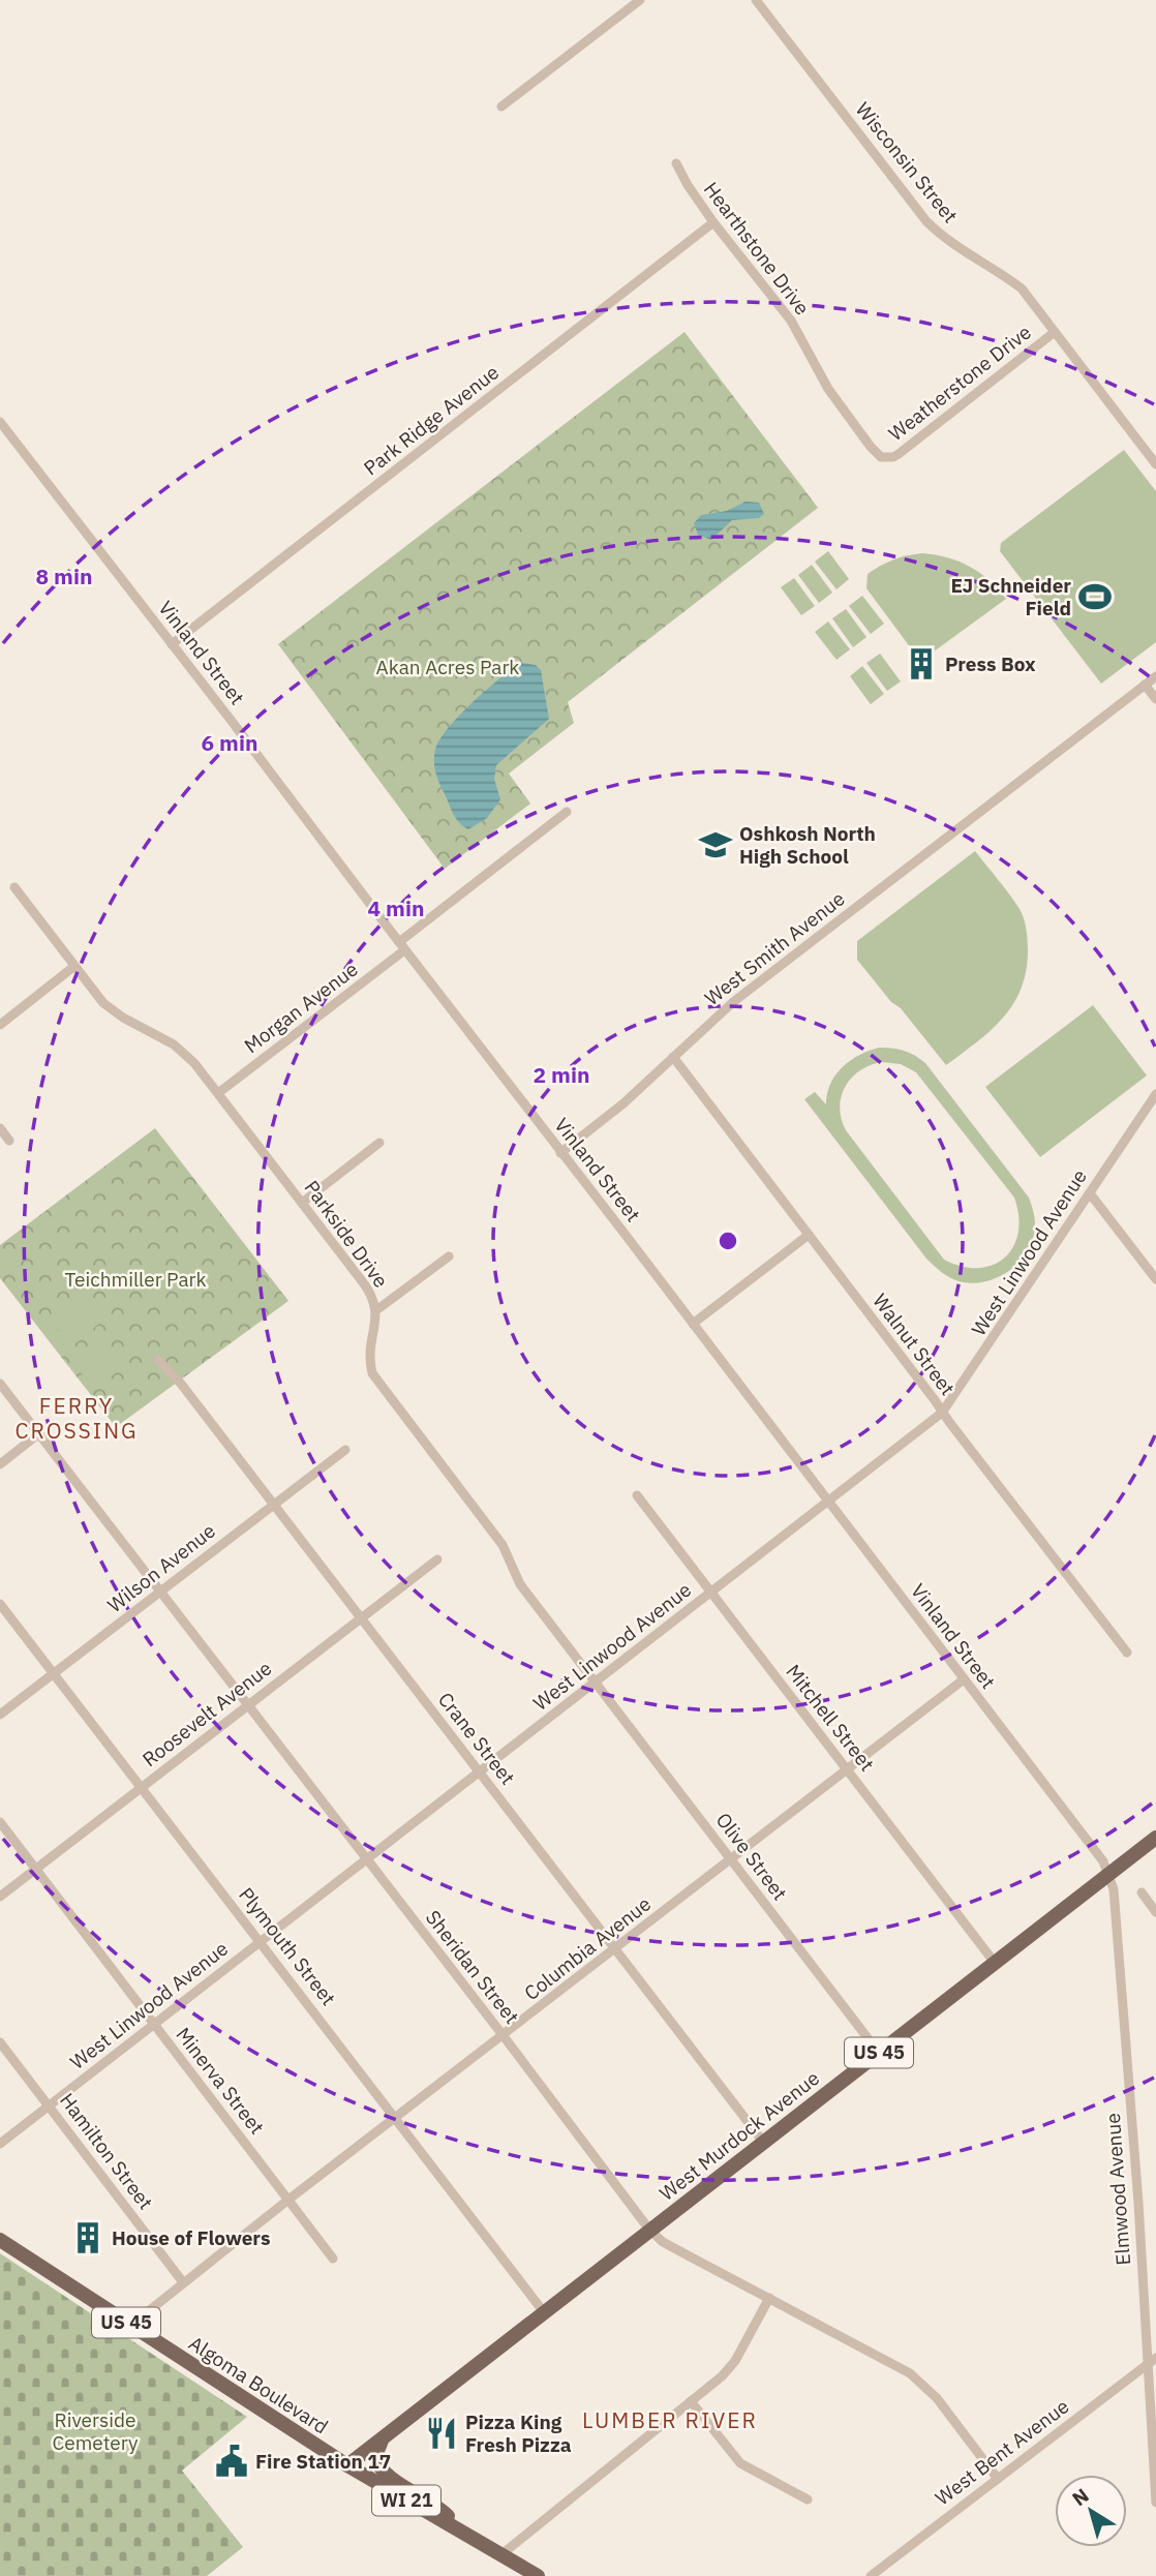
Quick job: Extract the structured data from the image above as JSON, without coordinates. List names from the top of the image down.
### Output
{
  "streets": {
    "main road": [
      "US 45",
      "West Murdock Avenue",
      "Algoma Boulevard",
      "WI 21"
    ],
    "street": [
      "Wisconsin Street",
      "Hearthstone Drive",
      "Weatherstone Drive",
      "Park Ridge Avenue",
      "Vinland Street",
      "West Smith Avenue",
      "Morgan Avenue",
      "Parkside Drive",
      "West Linwood Avenue",
      "Walnut Street",
      "Wilson Avenue",
      "Roosevelt Avenue",
      "Mitchell Street",
      "Crane Street",
      "Olive Street",
      "Plymouth Street",
      "Columbia Avenue",
      "Sheridan Street",
      "Minerva Street",
      "Hamilton Street",
      "Elmwood Avenue",
      "West Bent Avenue"
    ]
  },
  "crossings": [
    ["Wisconsin Street", "Weatherstone Drive"],
    ["Hearthstone Drive", "Weatherstone Drive"],
    ["Hearthstone Drive", "Park Ridge Avenue"],
    ["Park Ridge Avenue", "Vinland Street"],
    ["Vinland Street", "West Smith Avenue"],
    ["Vinland Street", "Morgan Avenue"],
    ["Vinland Street", "West Linwood Avenue"],
    ["Vinland Street", "Columbia Avenue"],
    ["Vinland Street", "West Murdock Avenue"],
    ["Vinland Street", "Elmwood Avenue"],
    ["West Smith Avenue", "Walnut Street"],
    ["Morgan Avenue", "Parkside Drive"],
    ["Parkside Drive", "West Linwood Avenue"],
    ["Parkside Drive", "Olive Street"],
    ["West Linwood Avenue", "Walnut Street"],
    ["West Linwood Avenue", "Mitchell Street"],
    ["West Linwood Avenue", "Crane Street"],
    ["West Linwood Avenue", "Olive Street"],
    ["West Linwood Avenue", "Plymouth Street"],
    ["West Linwood Avenue", "Sheridan Street"],
    ["West Linwood Avenue", "Minerva Street"],
    ["West Linwood Avenue", "Hamilton Street"],
    ["Wilson Avenue", "Crane Street"],
    ["Wilson Avenue", "Plymouth Street"],
    ["Wilson Avenue", "Sheridan Street"],
    ["Roosevelt Avenue", "Crane Street"],
    ["Roosevelt Avenue", "Plymouth Street"],
    ["Roosevelt Avenue", "Sheridan Street"],
    ["Roosevelt Avenue", "Minerva Street"],
    ["Mitchell Street", "Columbia Avenue"],
    ["Mitchell Street", "West Murdock Avenue"],
    ["Crane Street", "Columbia Avenue"],
    ["Crane Street", "West Murdock Avenue"],
    ["Olive Street", "Columbia Avenue"],
    ["Olive Street", "West Murdock Avenue"],
    ["Plymouth Street", "Columbia Avenue"],
    ["Plymouth Street", "West Murdock Avenue"],
    ["Columbia Avenue", "Sheridan Street"],
    ["Columbia Avenue", "Minerva Street"],
    ["Columbia Avenue", "Hamilton Street"],
    ["Columbia Avenue", "Algoma Boulevard"],
    ["Sheridan Street", "West Murdock Avenue"],
    ["Sheridan Street", "West Bent Avenue"],
    ["West Murdock Avenue", "Elmwood Avenue"],
    ["West Murdock Avenue", "Algoma Boulevard"],
    ["Elmwood Avenue", "West Bent Avenue"]
  ],
  "districts": ["FERRY CROSSING", "LUMBER RIVER"],
  "parks": ["Akan Acres Park", "Teichmiller Park", "Riverside Cemetery"],
  "places": {
    "sports": ["EJ Schneider Field"],
    "building": ["Press Box", "House of Flowers"],
    "school or university": ["Oshkosh North High School"],
    "restaurant": ["Pizza King Fresh Pizza"],
    "public building": ["Fire Station 17"]
  },
  "north": "top left",
  "rings": [
    "8 min",
    "6 min",
    "4 min",
    "2 min"
  ]
}
